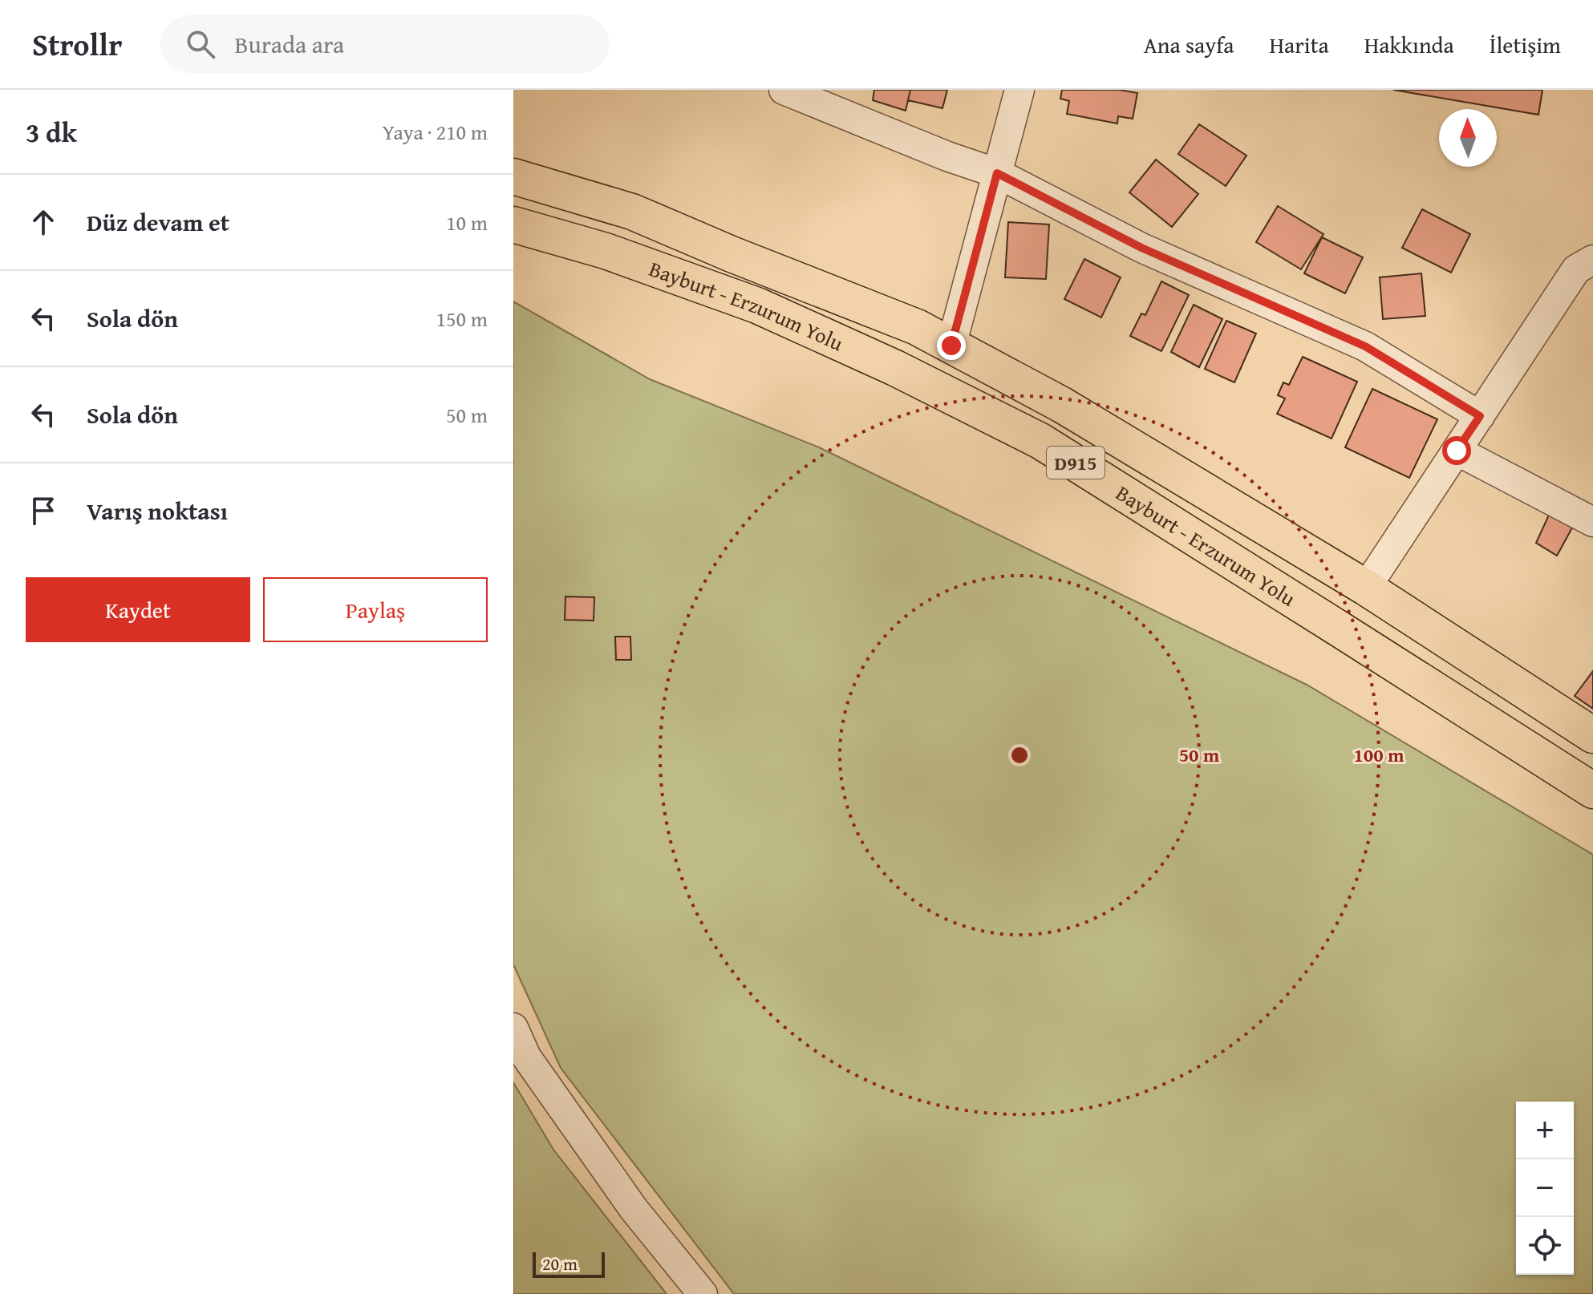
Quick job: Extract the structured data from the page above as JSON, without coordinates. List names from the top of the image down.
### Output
{
  "streets": {
    "highway": ["Bayburt - Erzurum Yolu", "D915"]
  },
  "scale_bar": "20 m",
  "north": "top",
  "page": {
    "header": "Strollr",
    "search": "Burada ara",
    "nav": [
      "Ana sayfa",
      "Harita",
      "Hakkında",
      "İletişim"
    ],
    "heading": ["3 dk", "Yaya · 210 m"],
    "list": [
      ["Düz devam et", "10 m"],
      ["Sola dön", "150 m"],
      ["Sola dön", "50 m"],
      "Varış noktası"
    ],
    "buttons": ["Kaydet", "Paylaş"],
    "map_buttons": ["+", "−"],
    "scale": "20 m"
  },
  "rings": ["50 m", "100 m"]
}
